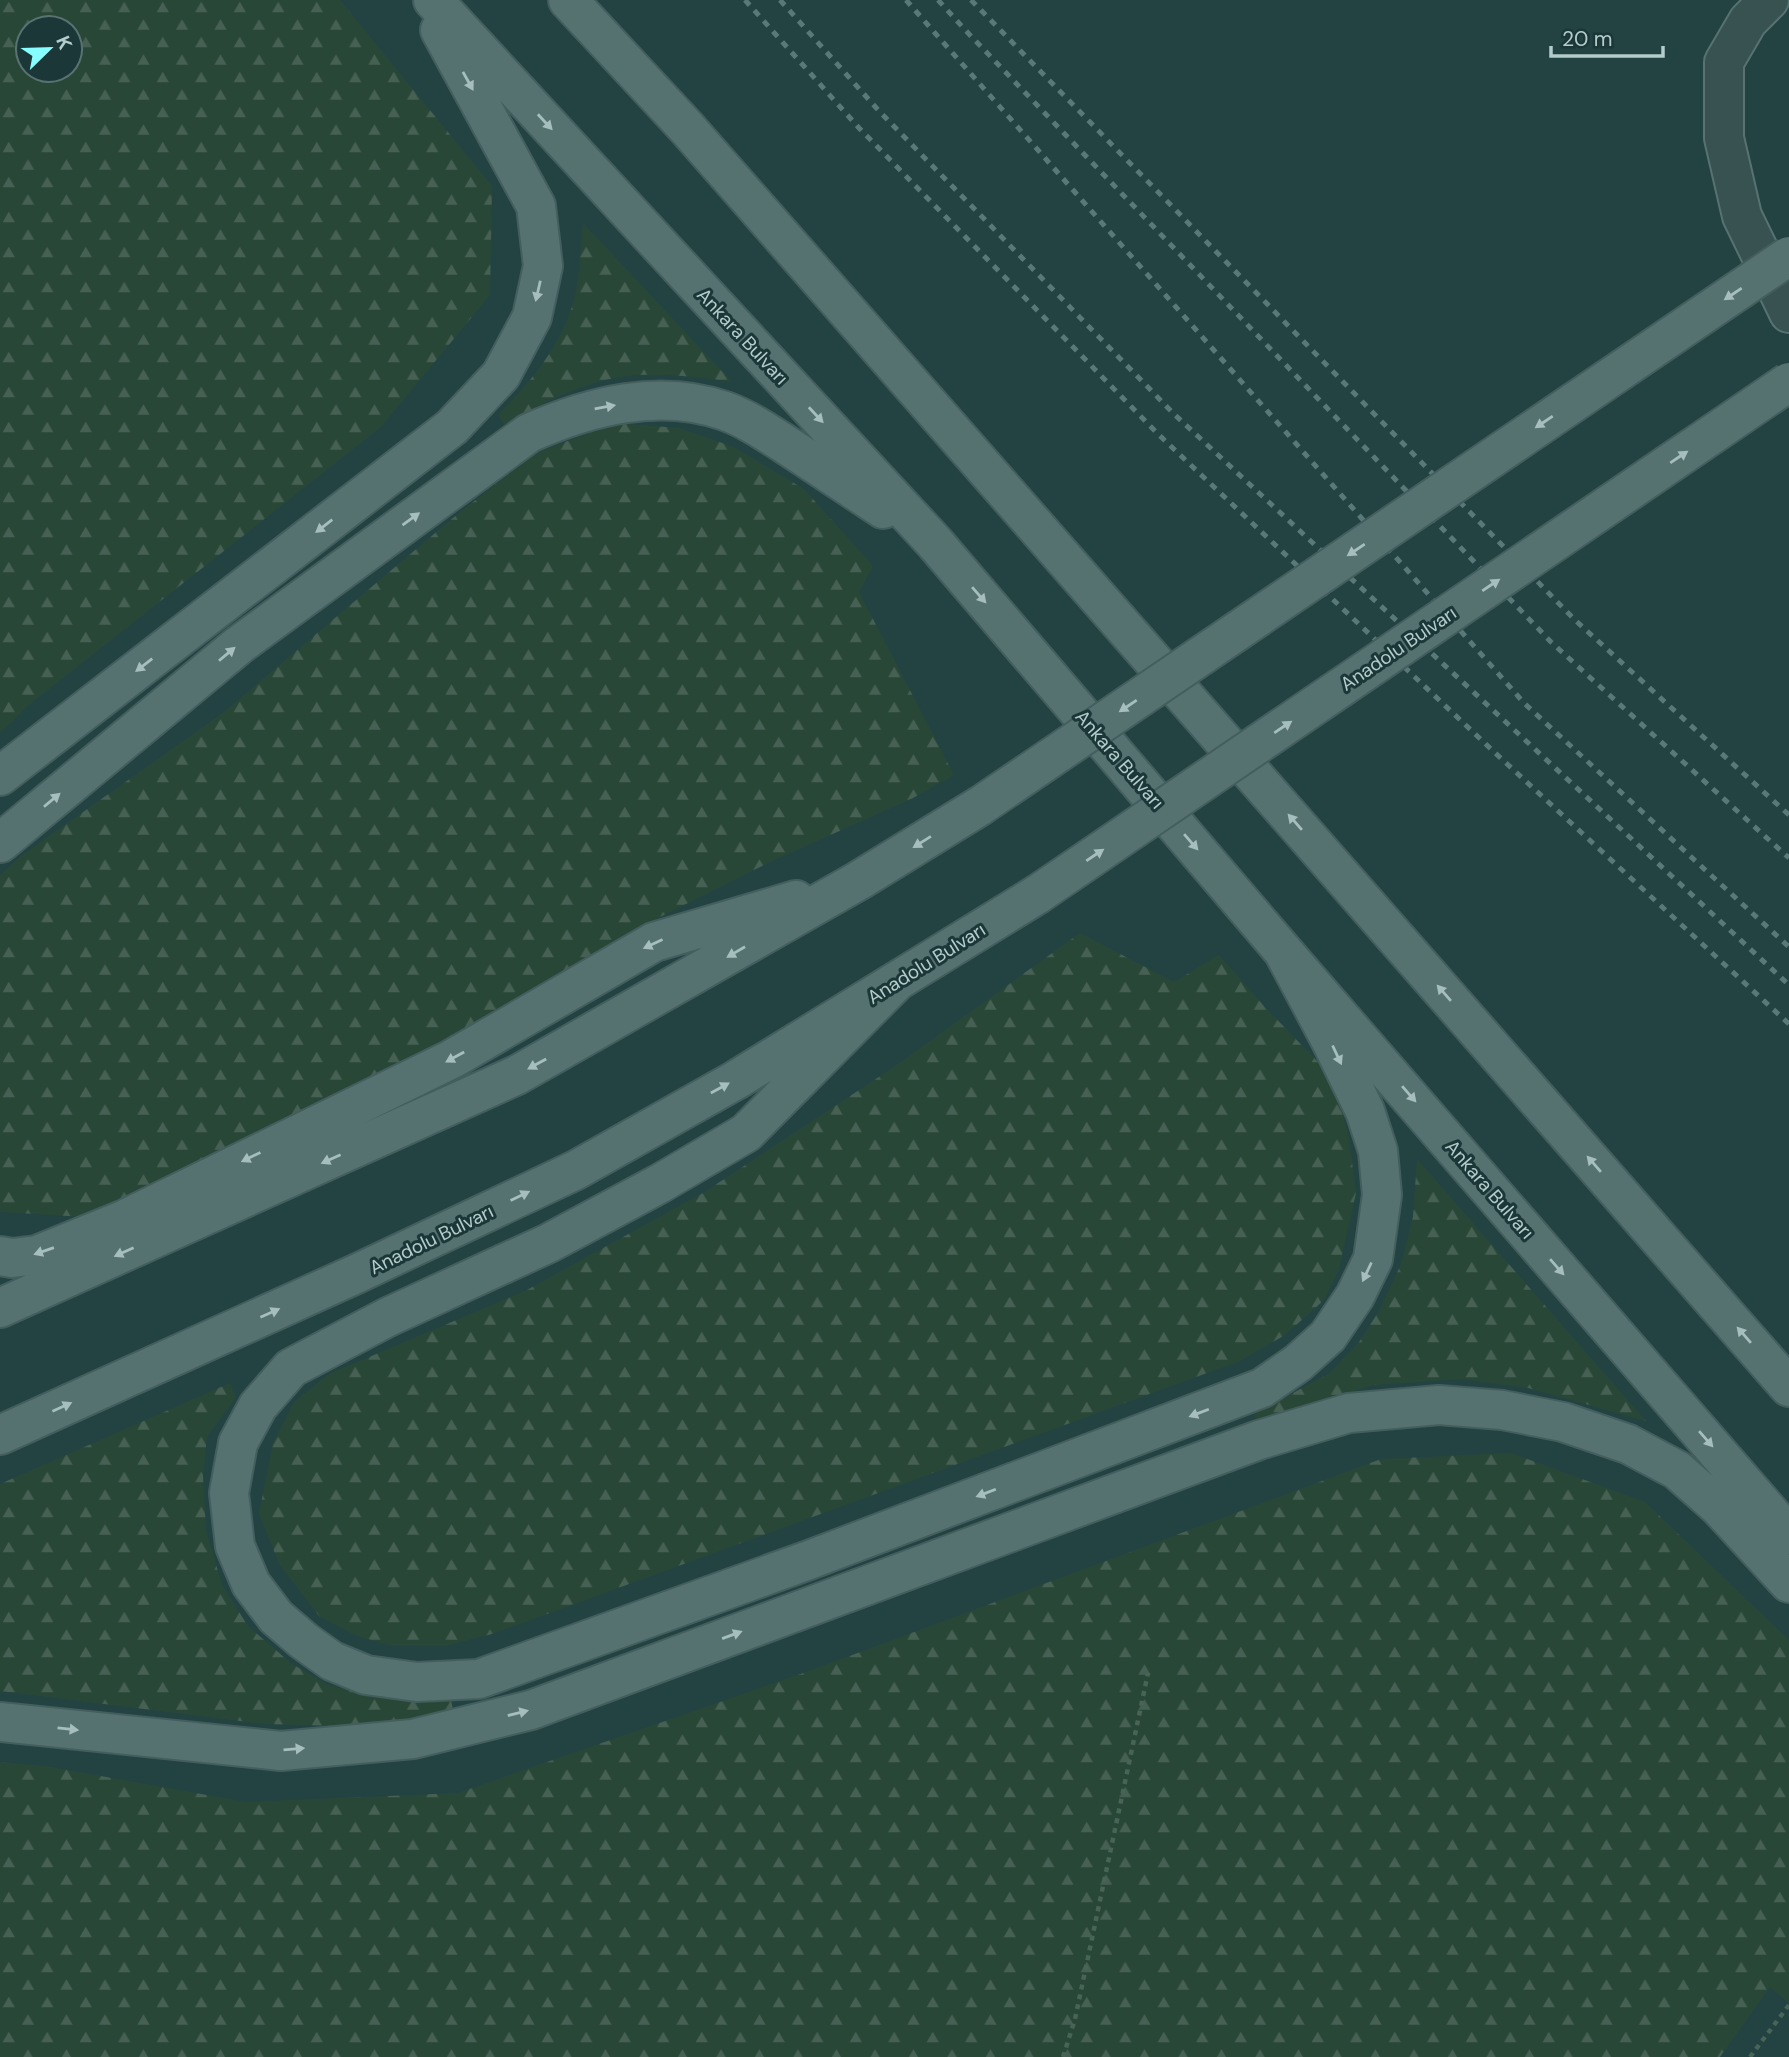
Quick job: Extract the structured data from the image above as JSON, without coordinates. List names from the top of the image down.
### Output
{
  "streets": {
    "main road": ["Ankara Bulvarı", "Anadolu Bulvarı"]
  },
  "scale_bar": "20 m",
  "north": "top right"
}
